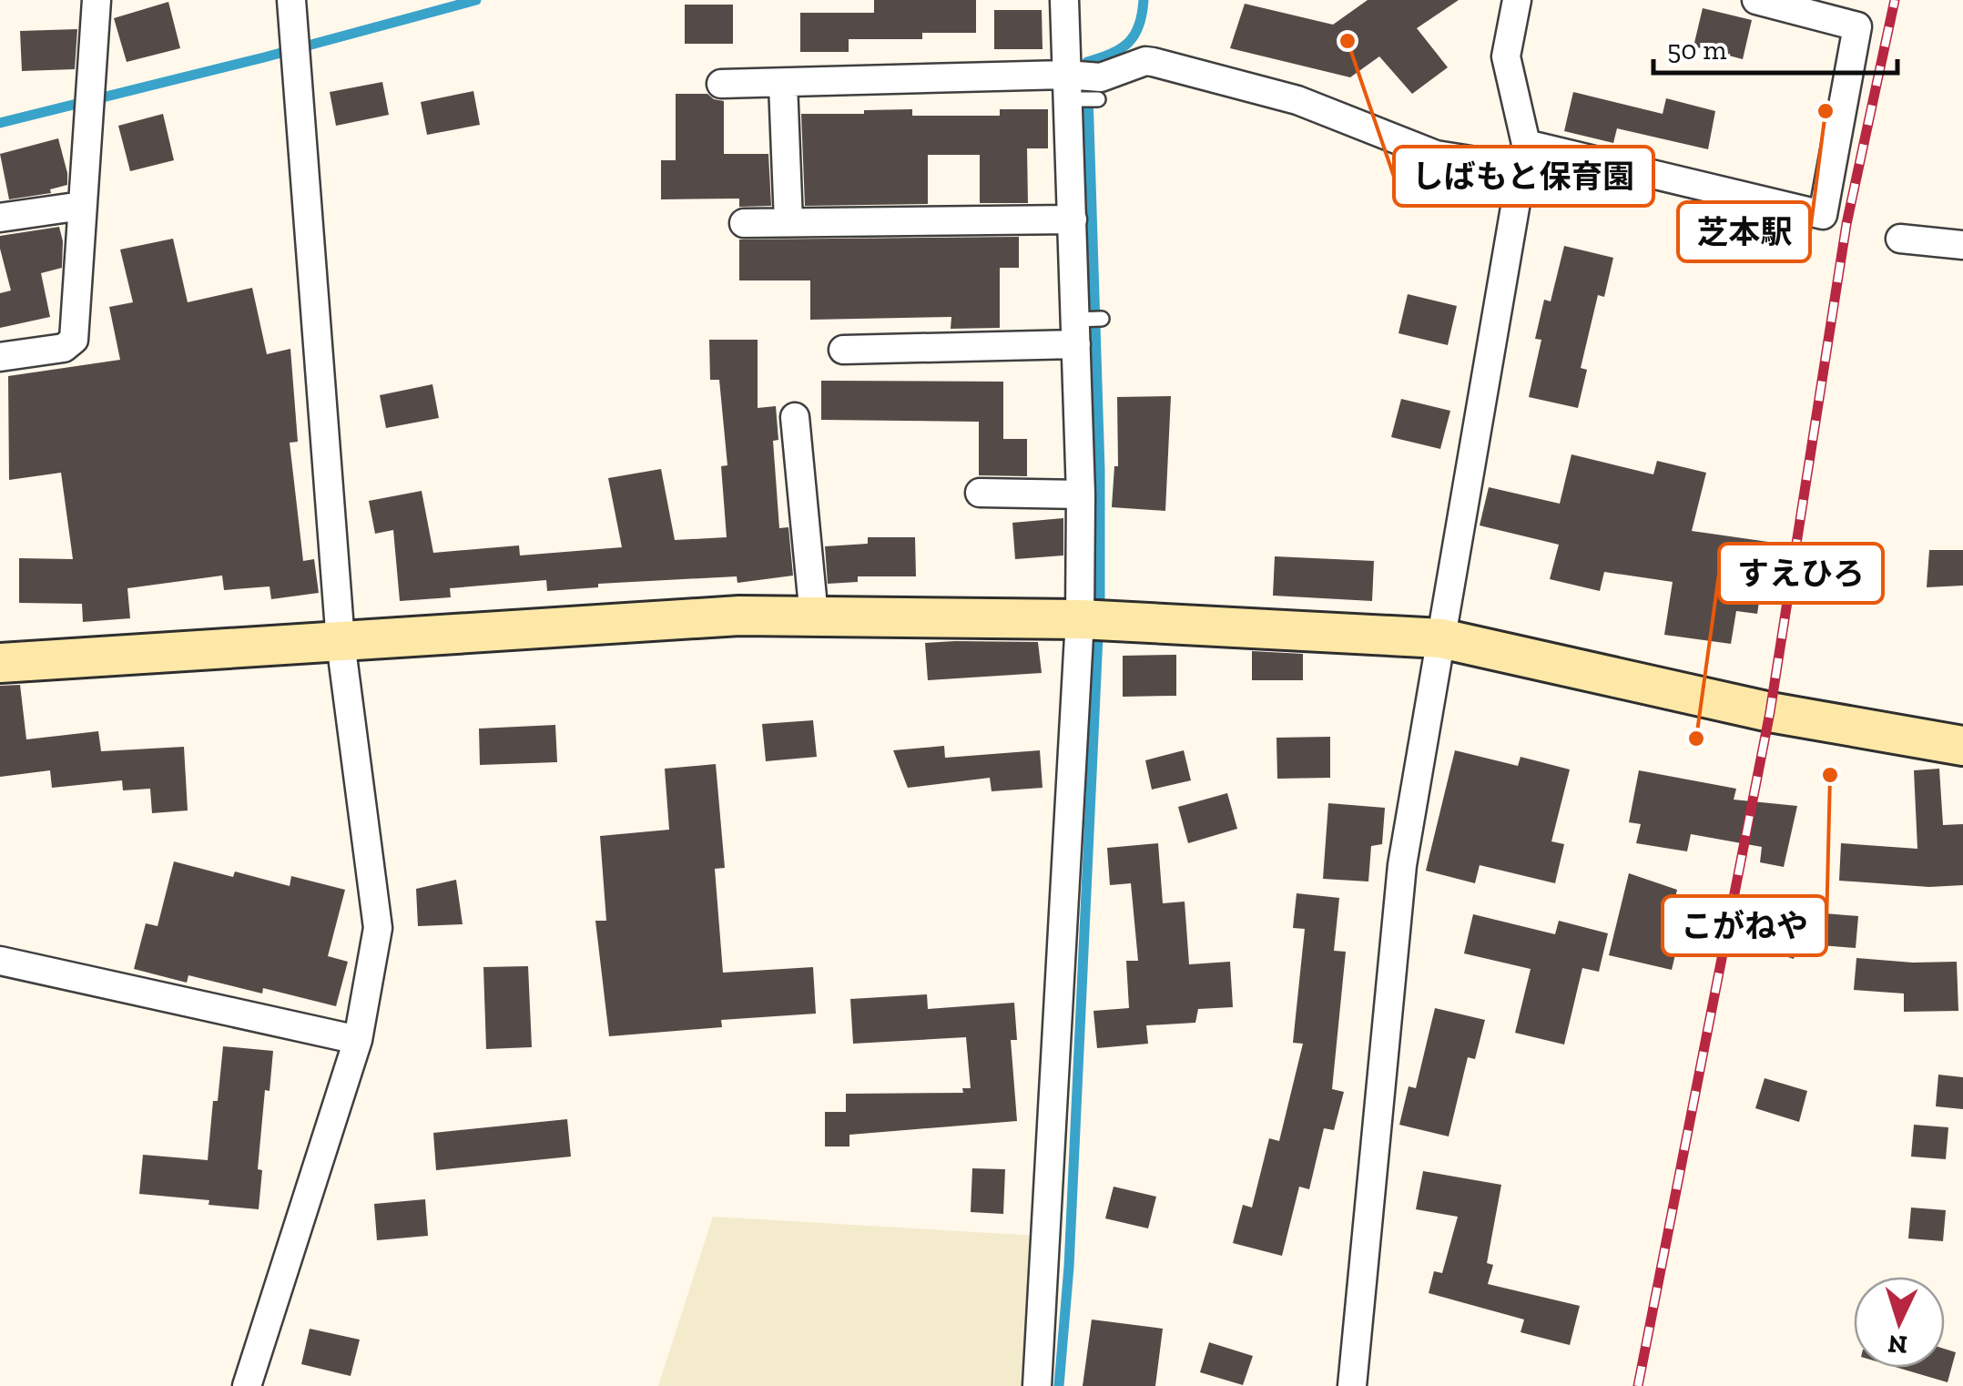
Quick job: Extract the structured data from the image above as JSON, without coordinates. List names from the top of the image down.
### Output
{
  "places": [
    "しばもと保育園",
    "芝本駅",
    "すえひろ",
    "こがねや"
  ],
  "scale_bar": "50 m",
  "north": "bottom"
}
